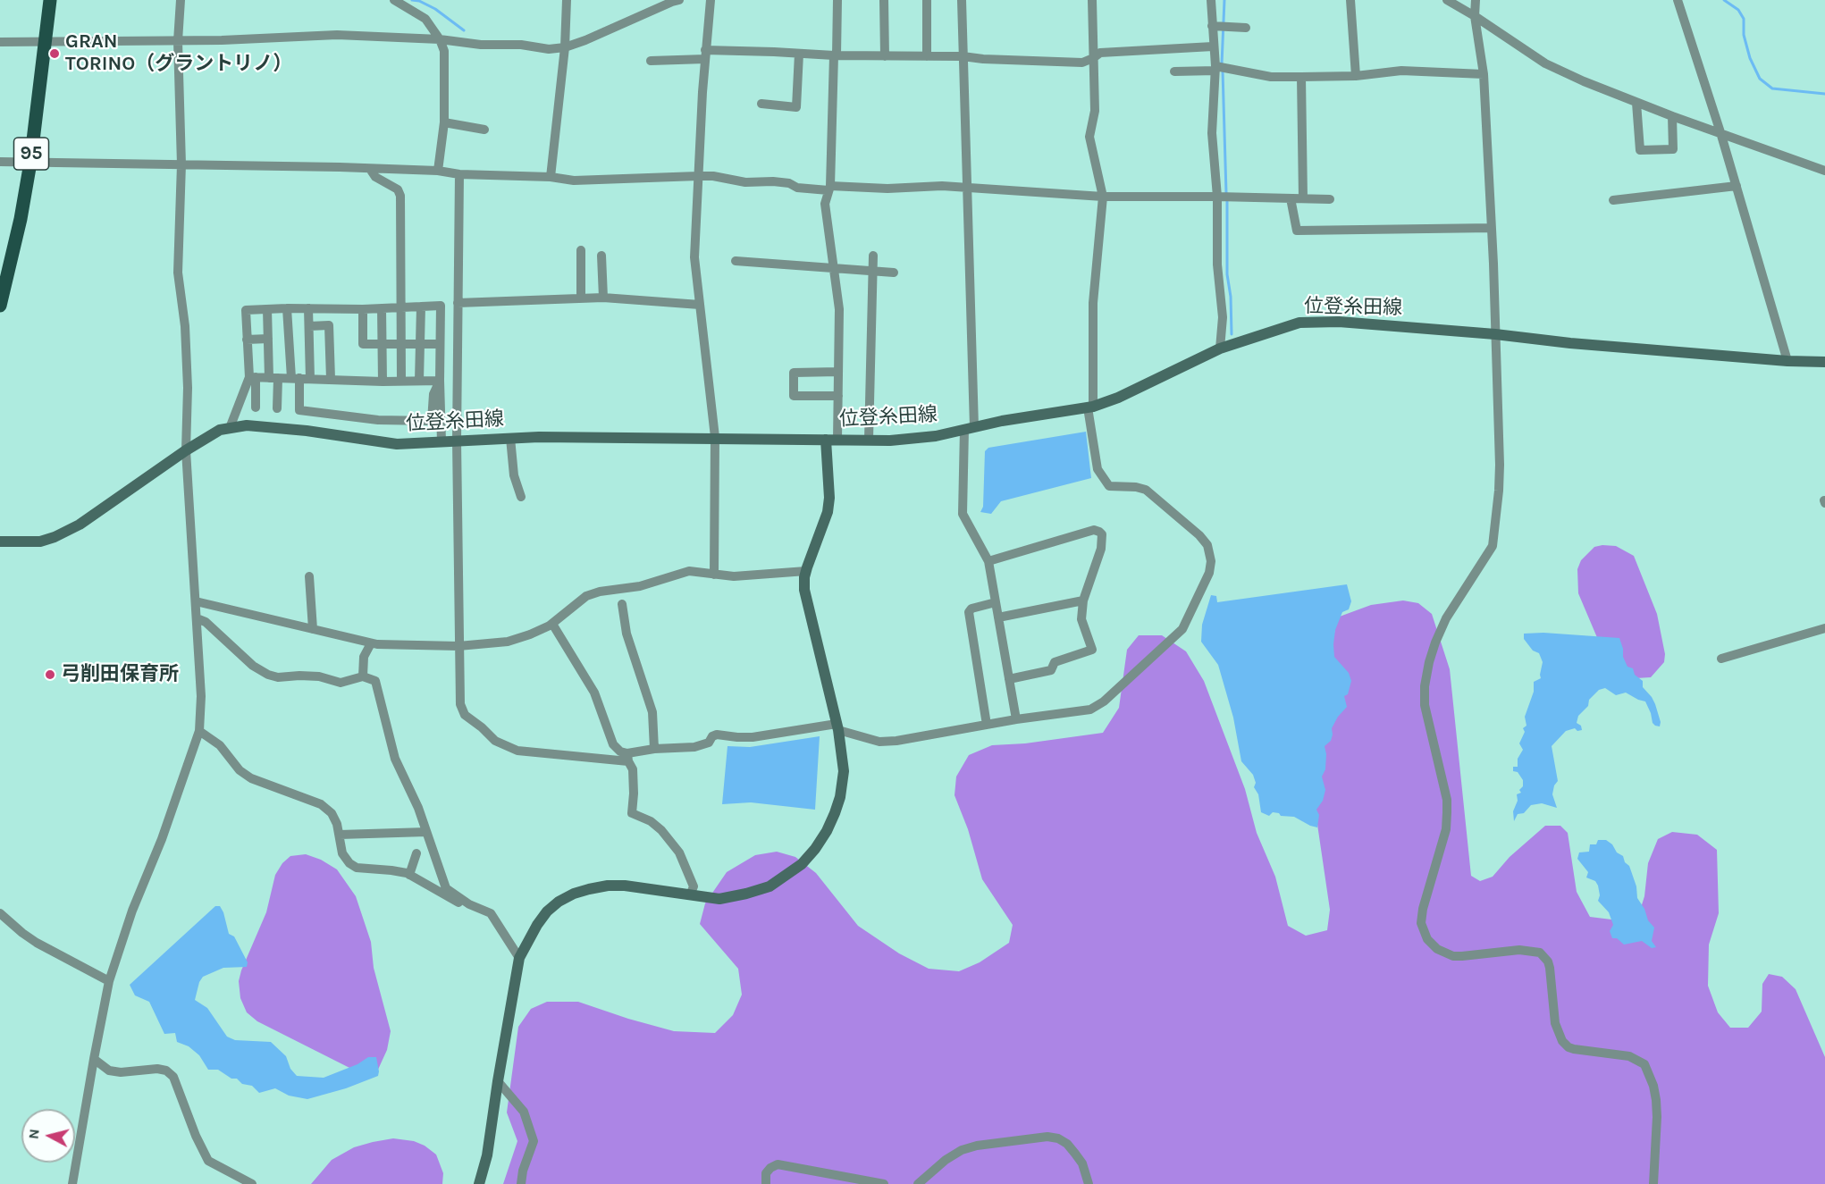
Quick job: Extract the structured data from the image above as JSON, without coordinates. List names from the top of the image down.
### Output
{
  "streets": {
    "main road": ["95", "位登糸田線"]
  },
  "places": ["GRAN TORINO（グラントリノ）", "弓削田保育所"],
  "north": "left"
}
